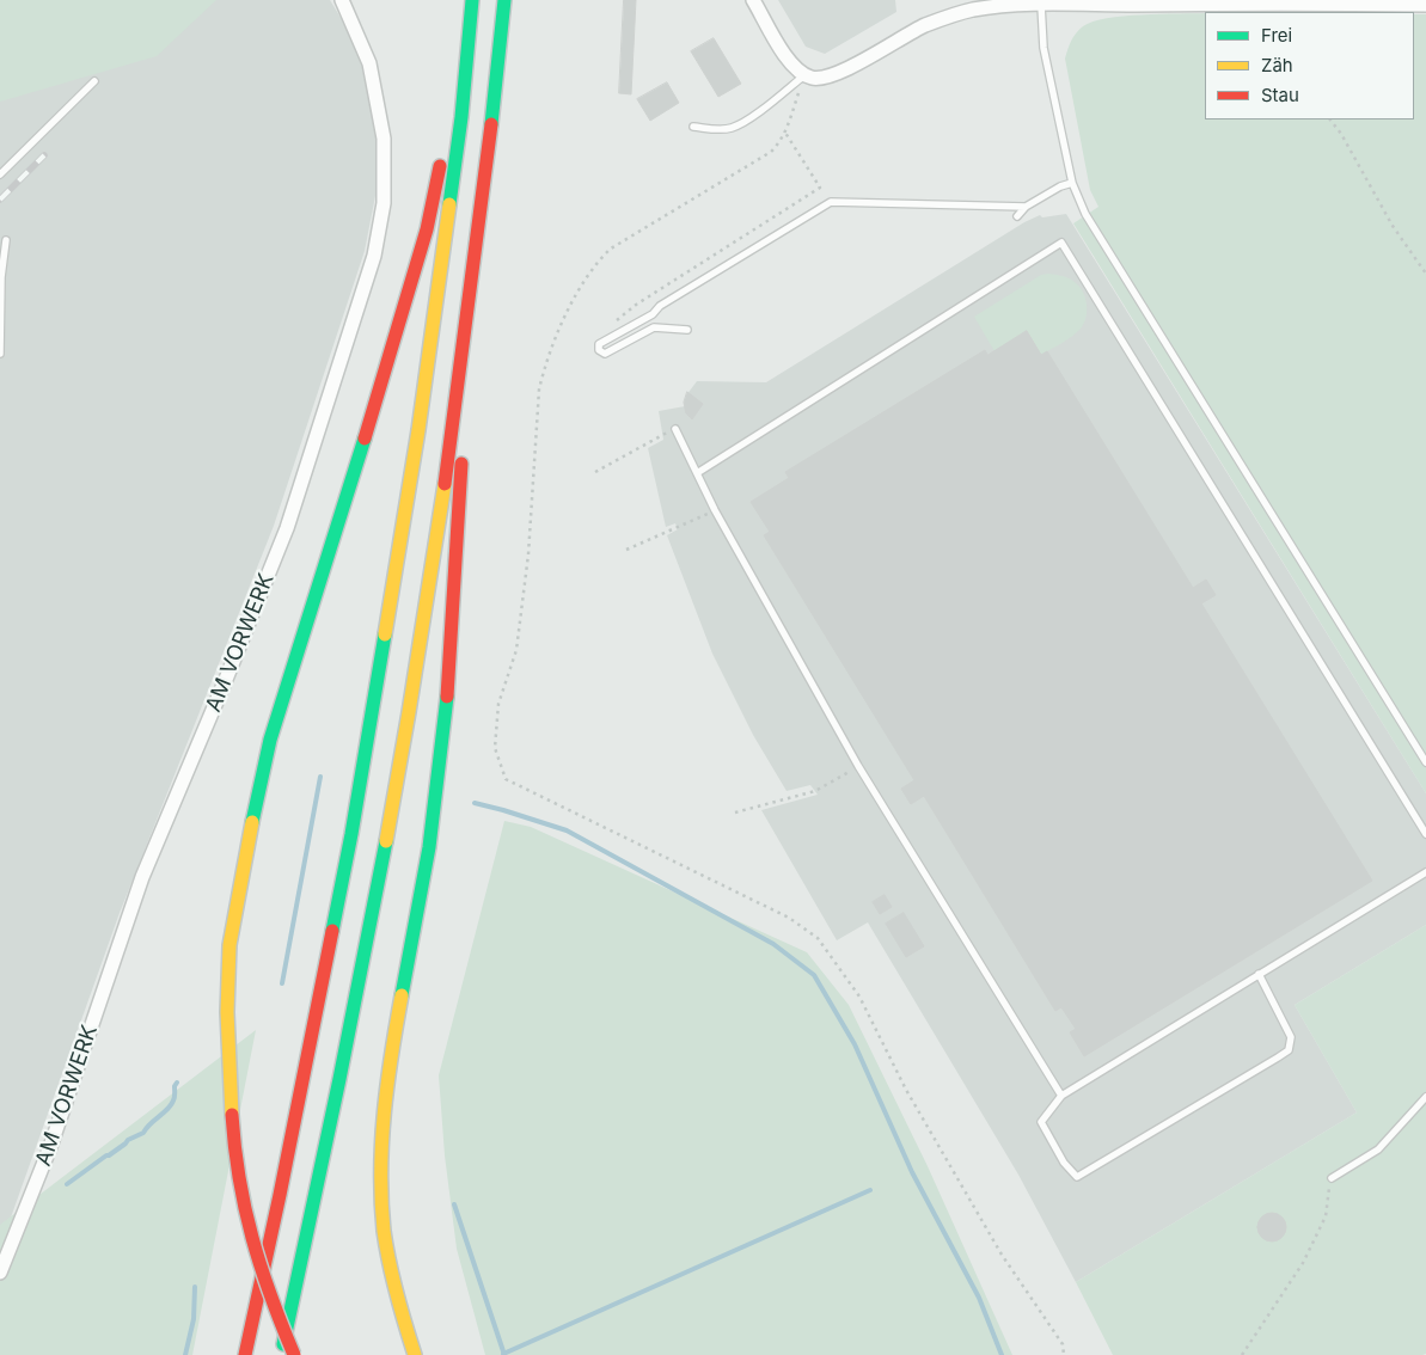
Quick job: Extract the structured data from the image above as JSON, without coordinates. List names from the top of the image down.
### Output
{
  "streets": {
    "street": ["AM VORWERK"]
  },
  "legend": ["Frei", "Zäh", "Stau"]
}
